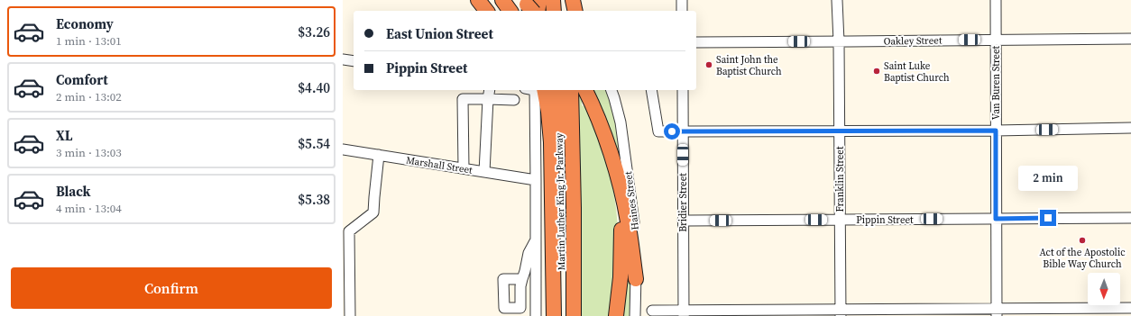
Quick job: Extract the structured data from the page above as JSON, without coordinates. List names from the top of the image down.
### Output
{
  "streets": {
    "highway": ["Martin Luther King Jr. Parkway"],
    "street": [
      "Oakley Street",
      "Van Buren Street",
      "Marshall Street",
      "Franklin Street",
      "Haines Street",
      "Bridier Street",
      "Pippin Street"
    ]
  },
  "crossings": [
    ["Oakley Street", "Van Buren Street"],
    ["Oakley Street", "Franklin Street"],
    ["Van Buren Street", "Pippin Street"],
    ["Franklin Street", "Pippin Street"],
    ["Bridier Street", "Pippin Street"]
  ],
  "places": ["Saint John the Baptist Church", "Saint Luke Baptist Church", "Act of the Apostolic Bible Way Church"],
  "north": "bottom",
  "page": {
    "list": [
      {
        "name": "Economy",
        "note": "1 min · 13:01",
        "value": "$3.26"
      },
      {
        "name": "Comfort",
        "note": "2 min · 13:02",
        "value": "$4.40"
      },
      {
        "name": "XL",
        "note": "3 min · 13:03",
        "value": "$5.54"
      },
      {
        "name": "Black",
        "note": "4 min · 13:04",
        "value": "$5.38"
      }
    ],
    "banner": ["East Union Street", "Pippin Street"],
    "bubble": "2 min",
    "buttons": "Confirm"
  }
}
